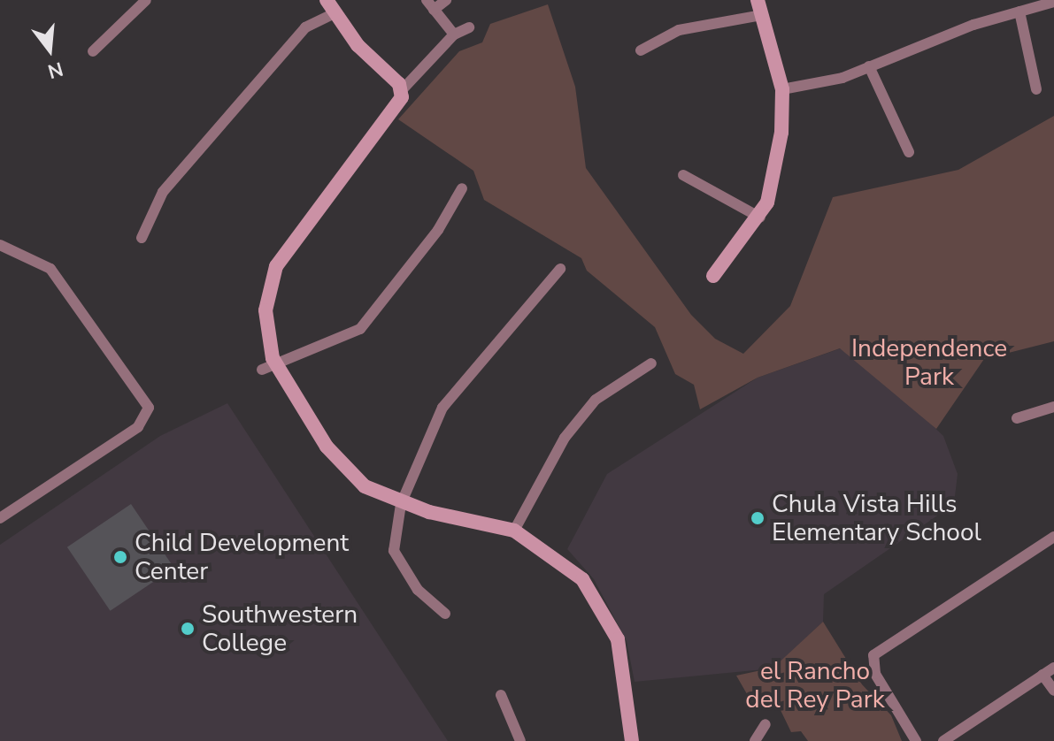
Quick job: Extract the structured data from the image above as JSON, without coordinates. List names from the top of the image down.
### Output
{
  "parks": ["Independence Park", "el Rancho del Rey Park"],
  "places": ["Chula Vista Hills Elementary School", "Child Development Center", "Southwestern College"],
  "north": "bottom"
}
